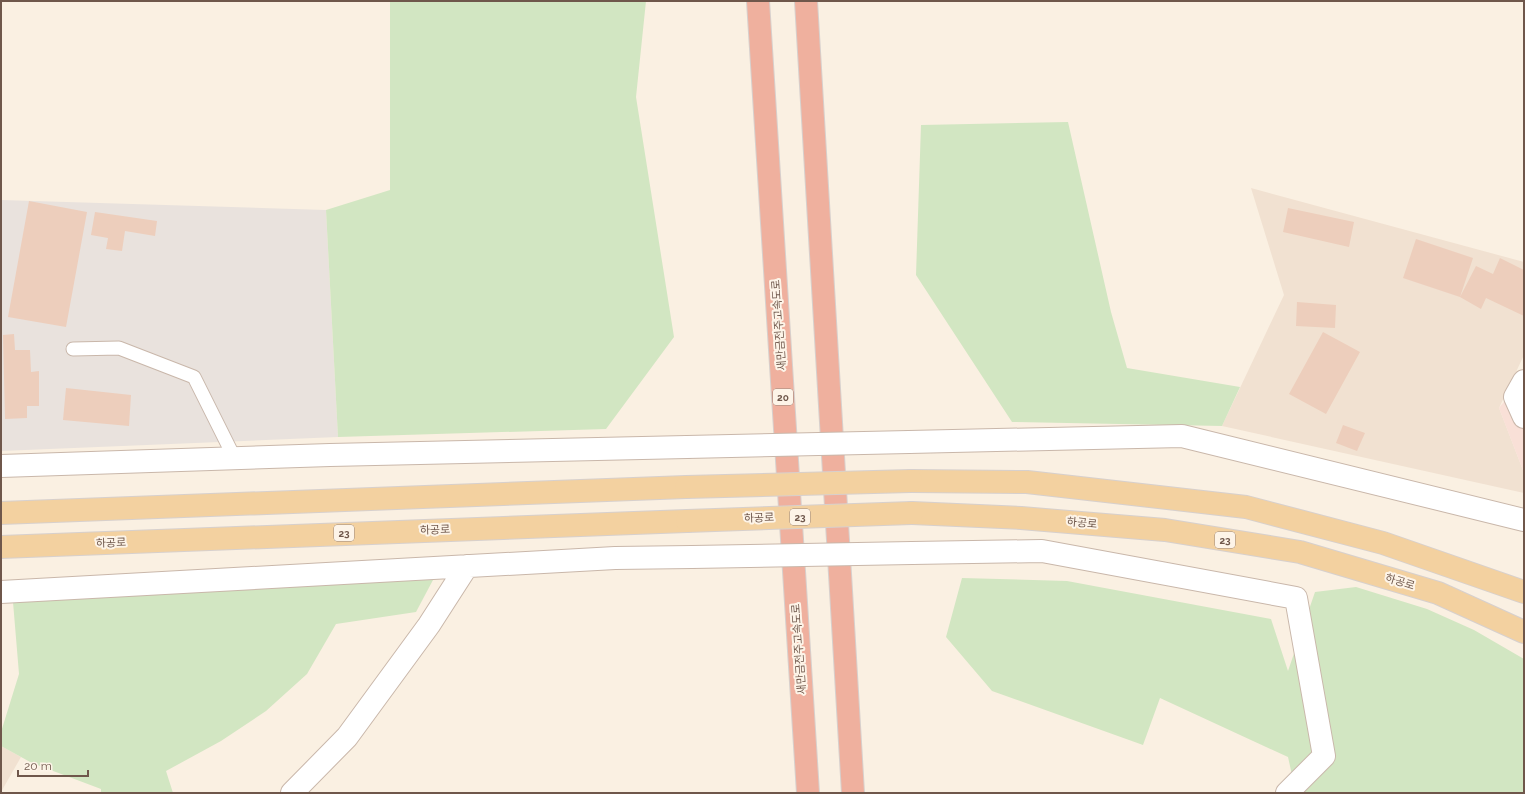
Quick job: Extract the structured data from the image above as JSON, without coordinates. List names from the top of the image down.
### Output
{
  "streets": {
    "highway": ["새만금전주고속도로", "20"],
    "main road": ["23", "하공로"]
  },
  "scale_bar": "20 m"
}
